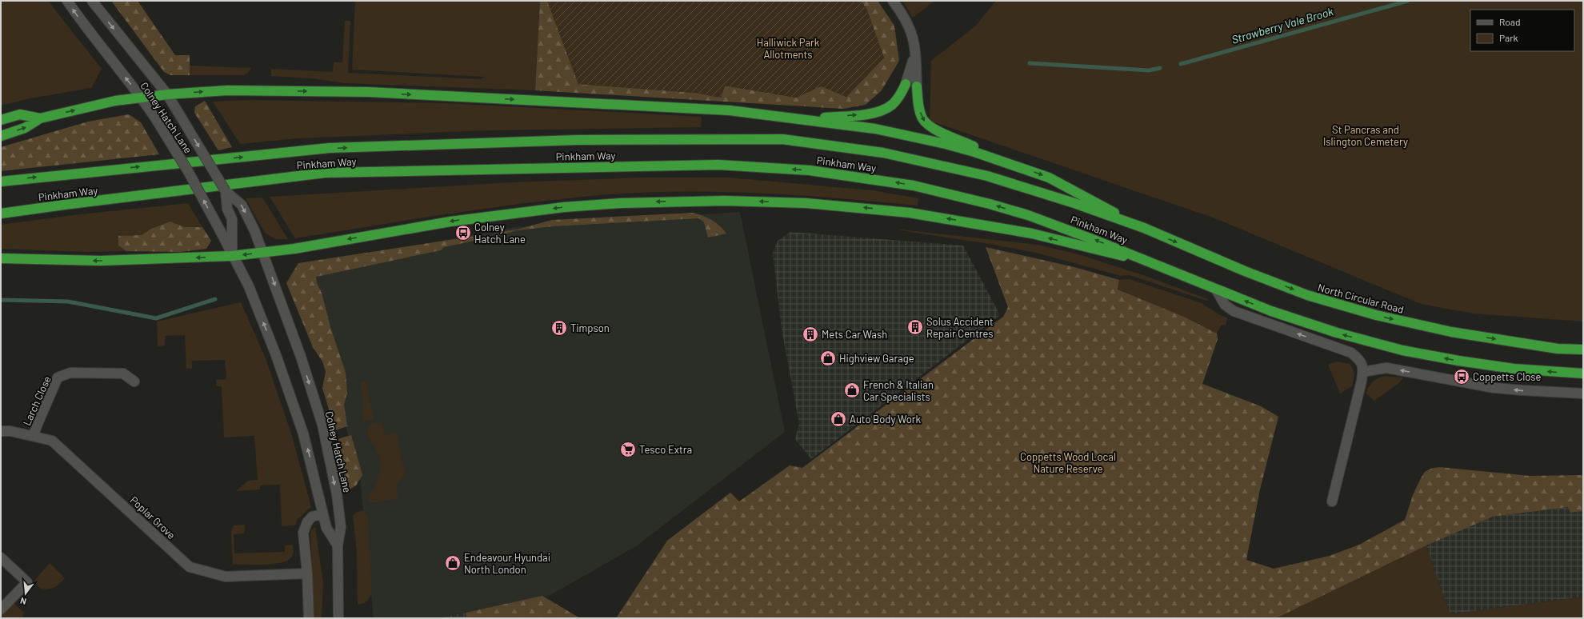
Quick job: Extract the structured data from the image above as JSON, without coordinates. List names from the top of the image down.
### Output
{
  "streets": {
    "highway": ["Pinkham Way", "North Circular Road"],
    "main road": ["Colney Hatch Lane", "Larch Close", "Poplar Grove"]
  },
  "crossings": [
    ["Pinkham Way", "North Circular Road"],
    ["Larch Close", "Poplar Grove"]
  ],
  "water": ["Strawberry Vale Brook"],
  "parks": ["Halliwick Park Allotments", "St Pancras and Islington Cemetery", "Coppetts Wood Local Nature Reserve"],
  "places": {
    "bus stop": ["Colney Hatch Lane", "Coppetts Close"],
    "building": ["Solus Accident Repair Centres", "Timpson", "Mets Car Wash"],
    "shop": [
      "Highview Garage",
      "French & Italian Car Specialists",
      "Auto Body Work",
      "Endeavour Hyundai North London"
    ],
    "supermarket": ["Tesco Extra"]
  },
  "legend": ["Road", "Park"],
  "north": "bottom"
}
